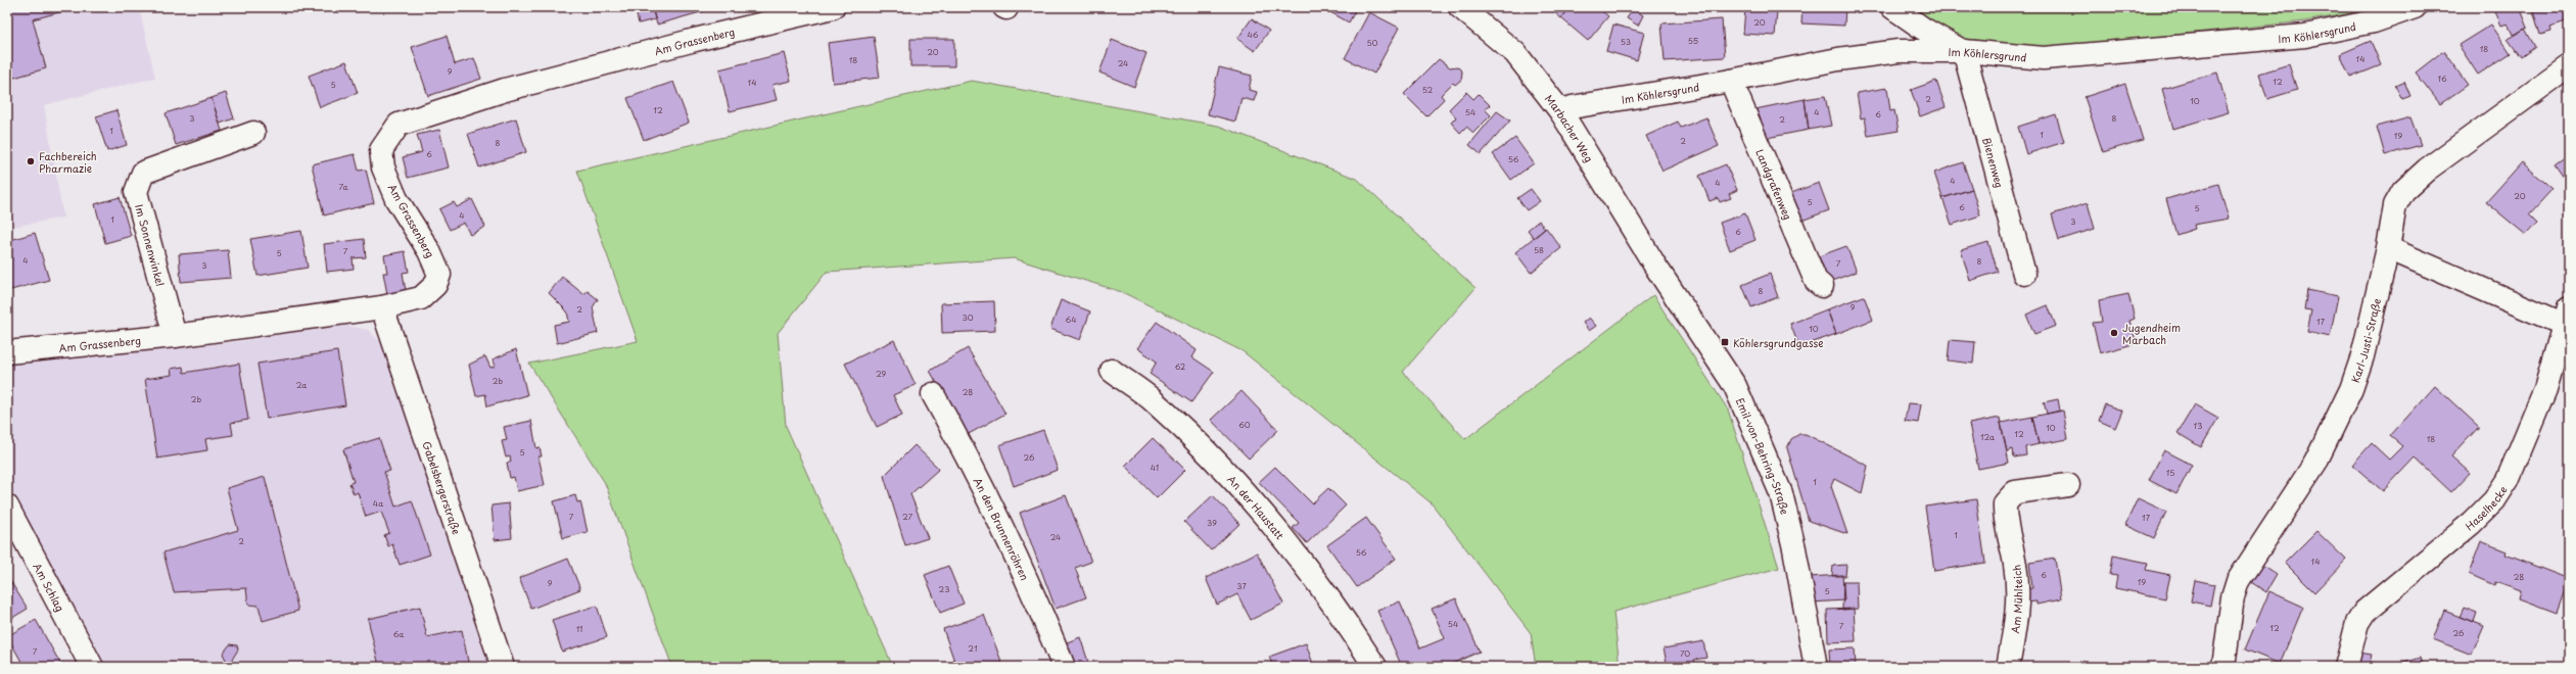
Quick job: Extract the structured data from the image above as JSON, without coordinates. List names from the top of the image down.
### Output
{
  "streets": {
    "street": [
      "Im Köhlersgrund",
      "Am Grassenberg",
      "Marbacher Weg",
      "Bienenweg",
      "Landgrafenweg",
      "Im Sonnenwinkel",
      "Karl-Justi-Straße",
      "Emil-von-Behring-Straße",
      "Gabelsbergerstraße",
      "Haselhecke",
      "An der Haustatt",
      "An den Brunnenröhren",
      "Am Schlag",
      "Am Mühlteich"
    ]
  },
  "crossings": [
    ["Im Köhlersgrund", "Marbacher Weg"],
    ["Im Köhlersgrund", "Bienenweg"],
    ["Im Köhlersgrund", "Landgrafenweg"],
    ["Am Grassenberg", "Im Sonnenwinkel"],
    ["Am Grassenberg", "Gabelsbergerstraße"],
    ["Marbacher Weg", "Emil-von-Behring-Straße"]
  ],
  "places": {
    "other": ["Fachbereich Pharmazie", "Jugendheim Marbach"],
    "transit": ["Köhlersgrundgasse"]
  },
  "house_numbers": [
    "20",
    "46",
    "55",
    "53",
    "50",
    "18",
    "20",
    "14",
    "18",
    "24",
    "9",
    "16",
    "12",
    "14",
    "5",
    "52",
    "2",
    "10",
    "12",
    "54",
    "4",
    "6",
    "3",
    "8",
    "2",
    "1",
    "1",
    "19",
    "2",
    "8",
    "6",
    "56",
    "4",
    "4",
    "7a",
    "20",
    "5",
    "6",
    "5",
    "4",
    "1",
    "3",
    "6",
    "58",
    "7",
    "5",
    "4",
    "8",
    "7",
    "3",
    "8",
    "9",
    "2",
    "30",
    "64",
    "17",
    "10",
    "62",
    "29",
    "2b",
    "2a",
    "28",
    "2b",
    "60",
    "13",
    "10",
    "12",
    "12a",
    "18",
    "5",
    "26",
    "41",
    "15",
    "1",
    "4a",
    "7",
    "27",
    "17",
    "39",
    "1",
    "24",
    "2",
    "56",
    "14",
    "6",
    "28",
    "19",
    "9",
    "37",
    "23",
    "5",
    "54",
    "7",
    "12",
    "11",
    "26",
    "6a",
    "21",
    "7",
    "70"
  ]
}
